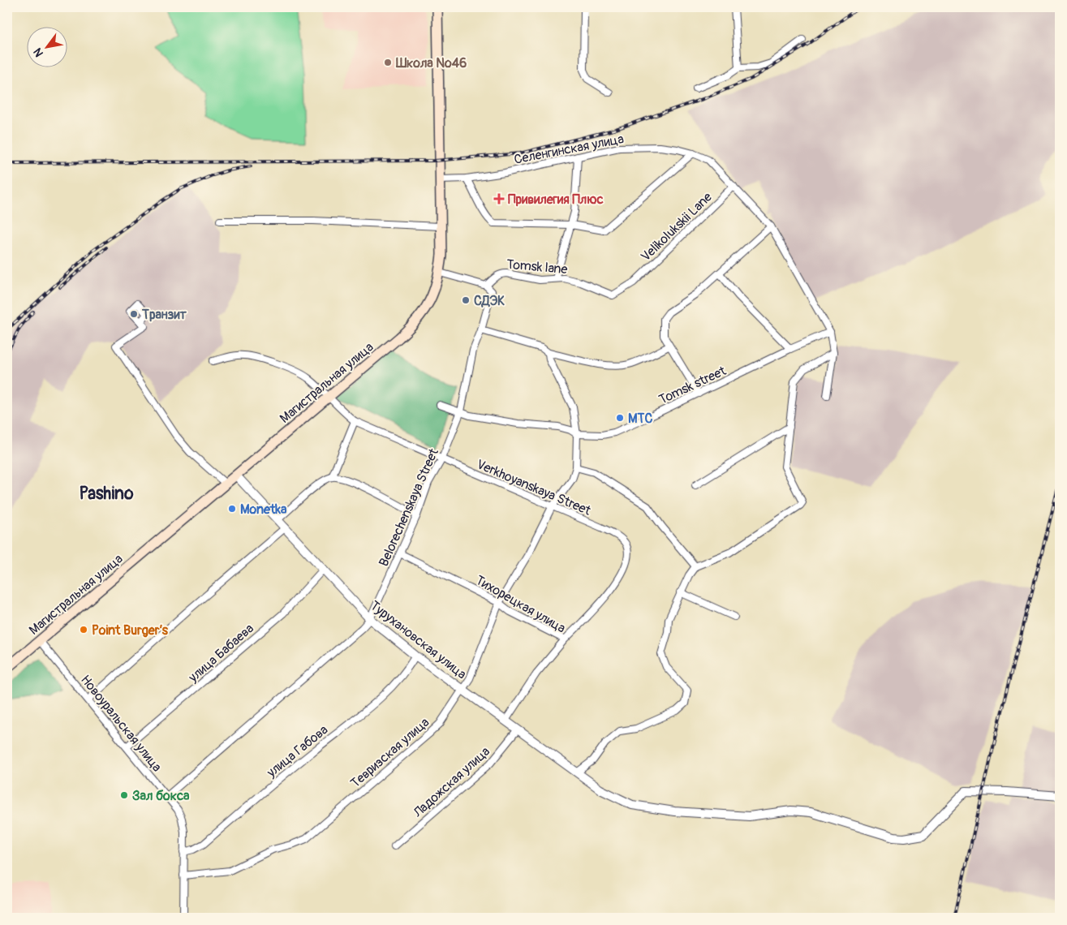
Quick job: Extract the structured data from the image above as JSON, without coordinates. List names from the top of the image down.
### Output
{
  "streets": {
    "main road": ["Магистральная улица"],
    "street": [
      "Селенгинская улица",
      "Velikolukskii Lane",
      "Tomsk lane",
      "Tomsk street",
      "Verkhoyanskaya Street",
      "Belorechenskaya Street",
      "Тихорецкая улица",
      "Турухановская улица",
      "улица Бабаева",
      "Новоуральская улица",
      "улица Габова",
      "Тевризская улица",
      "Ладожская улица"
    ]
  },
  "crossings": [
    ["Селенгинская улица", "Velikolukskii Lane"],
    ["Селенгинская улица", "Магистральная улица"],
    ["Селенгинская улица", "Tomsk street"],
    ["Velikolukskii Lane", "Tomsk lane"],
    ["Tomsk lane", "Belorechenskaya Street"],
    ["Магистральная улица", "Verkhoyanskaya Street"],
    ["Магистральная улица", "Турухановская улица"],
    ["Магистральная улица", "Новоуральская улица"],
    ["Tomsk street", "Belorechenskaya Street"],
    ["Tomsk street", "Тевризская улица"],
    ["Verkhoyanskaya Street", "Belorechenskaya Street"],
    ["Verkhoyanskaya Street", "Тихорецкая улица"],
    ["Verkhoyanskaya Street", "Тевризская улица"],
    ["Belorechenskaya Street", "Тихорецкая улица"],
    ["Belorechenskaya Street", "Турухановская улица"],
    ["Belorechenskaya Street", "Новоуральская улица"],
    ["Тихорецкая улица", "Турухановская улица"],
    ["Тихорецкая улица", "Тевризская улица"],
    ["Турухановская улица", "улица Бабаева"],
    ["Турухановская улица", "улица Габова"],
    ["Турухановская улица", "Тевризская улица"],
    ["Турухановская улица", "Ладожская улица"],
    ["улица Бабаева", "Новоуральская улица"],
    ["Новоуральская улица", "улица Габова"],
    ["Новоуральская улица", "Тевризская улица"]
  ],
  "districts": ["Pashino"],
  "places": {
    "other": [
      "Школа №46",
      "СДЭК",
      "Транзит",
      "МТС",
      "Monetka",
      "Point Burger’s",
      "Зал бокса"
    ],
    "health": ["Привилегия Плюс"]
  },
  "north": "bottom left"
}
